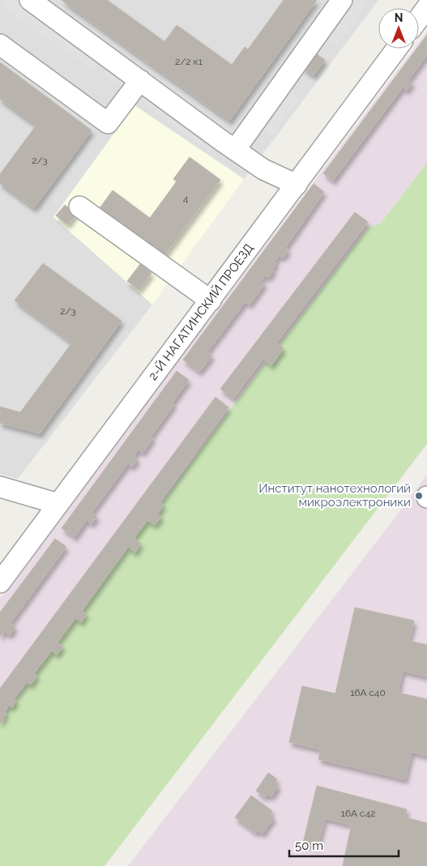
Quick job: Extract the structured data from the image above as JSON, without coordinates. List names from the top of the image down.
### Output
{
  "streets": {
    "street": ["2-Й НАГАТИНСКИЙ ПРОЕЗД"]
  },
  "places": ["Институт нанотехнологий микроэлектроники"],
  "house_numbers": [
    "2/2 к1",
    "2/3",
    "4",
    "2/3",
    "16А с40",
    "16А с42"
  ],
  "scale_bar": "50 m",
  "north": "top"
}
